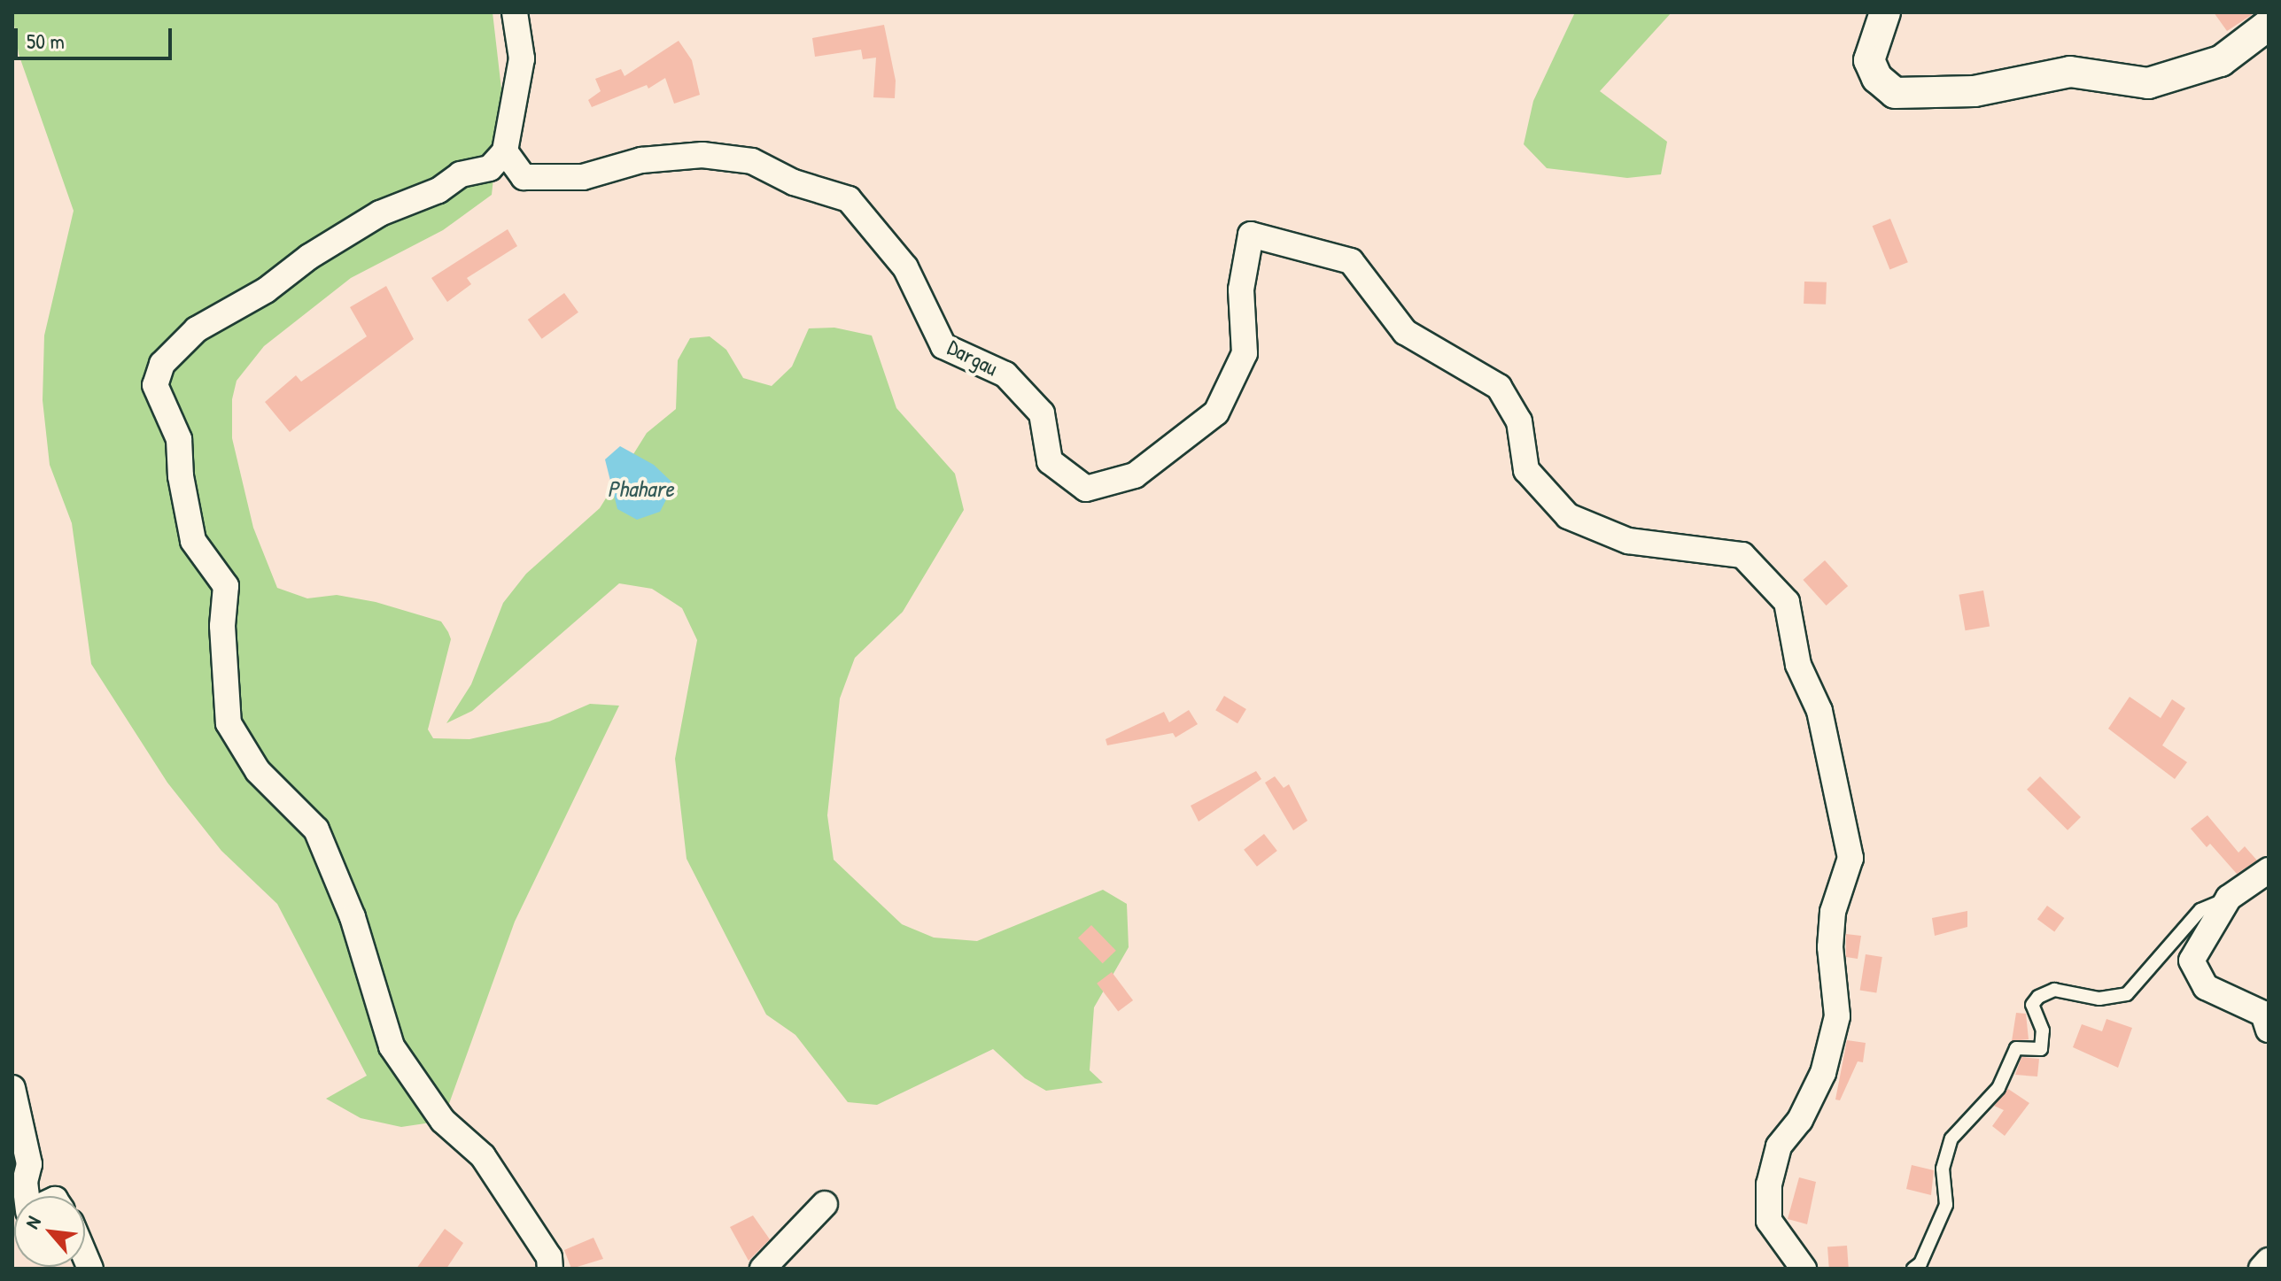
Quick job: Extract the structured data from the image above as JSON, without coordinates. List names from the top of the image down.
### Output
{
  "streets": {
    "street": ["Dargau"]
  },
  "water": ["Phahare"],
  "scale_bar": "50 m",
  "north": "top left"
}
